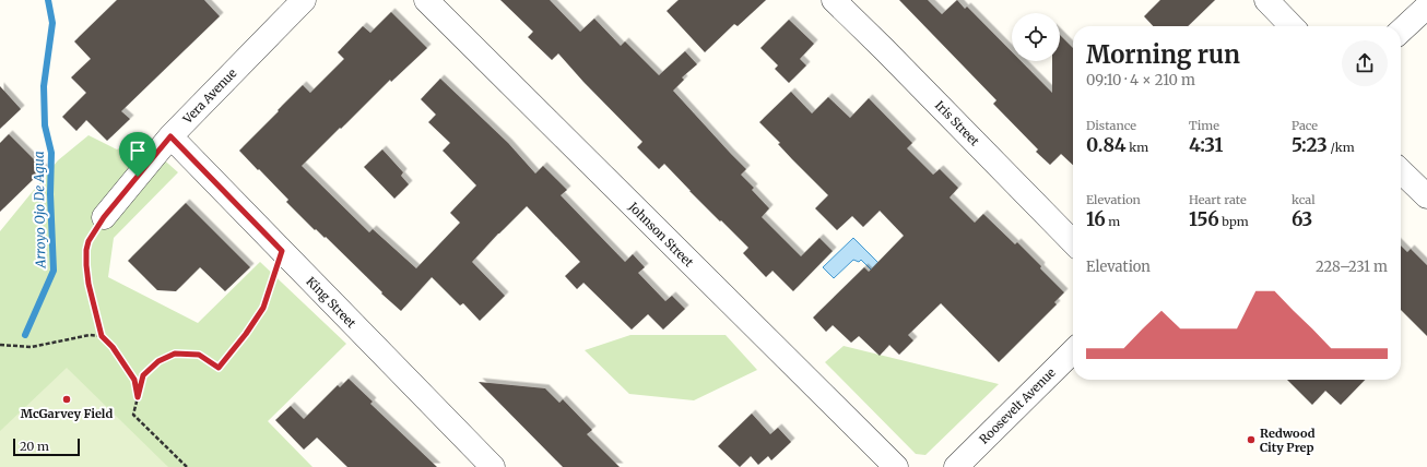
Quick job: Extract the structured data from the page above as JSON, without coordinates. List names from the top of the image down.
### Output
{
  "streets": {
    "street": [
      "Vera Avenue",
      "Iris Street",
      "Johnson Street",
      "King Street",
      "Roosevelt Avenue"
    ]
  },
  "crossings": [
    ["Vera Avenue", "King Street"]
  ],
  "water": ["Arroyo Ojo De Agua"],
  "places": ["McGarvey Field", "Redwood City Prep"],
  "scale_bar": "20 m",
  "page": {
    "heading": ["Morning run", "09:10 · 4 × 210 m"],
    "stats": [
      ["Distance", "0.84 km"],
      ["Time", "4:31"],
      ["Pace", "5:23 /km"],
      ["Elevation", "16 m"],
      ["Heart rate", "156 bpm"],
      ["kcal", "63"]
    ],
    "chart": ["Elevation", "228–231 m"],
    "scale": "20 m"
  }
}
